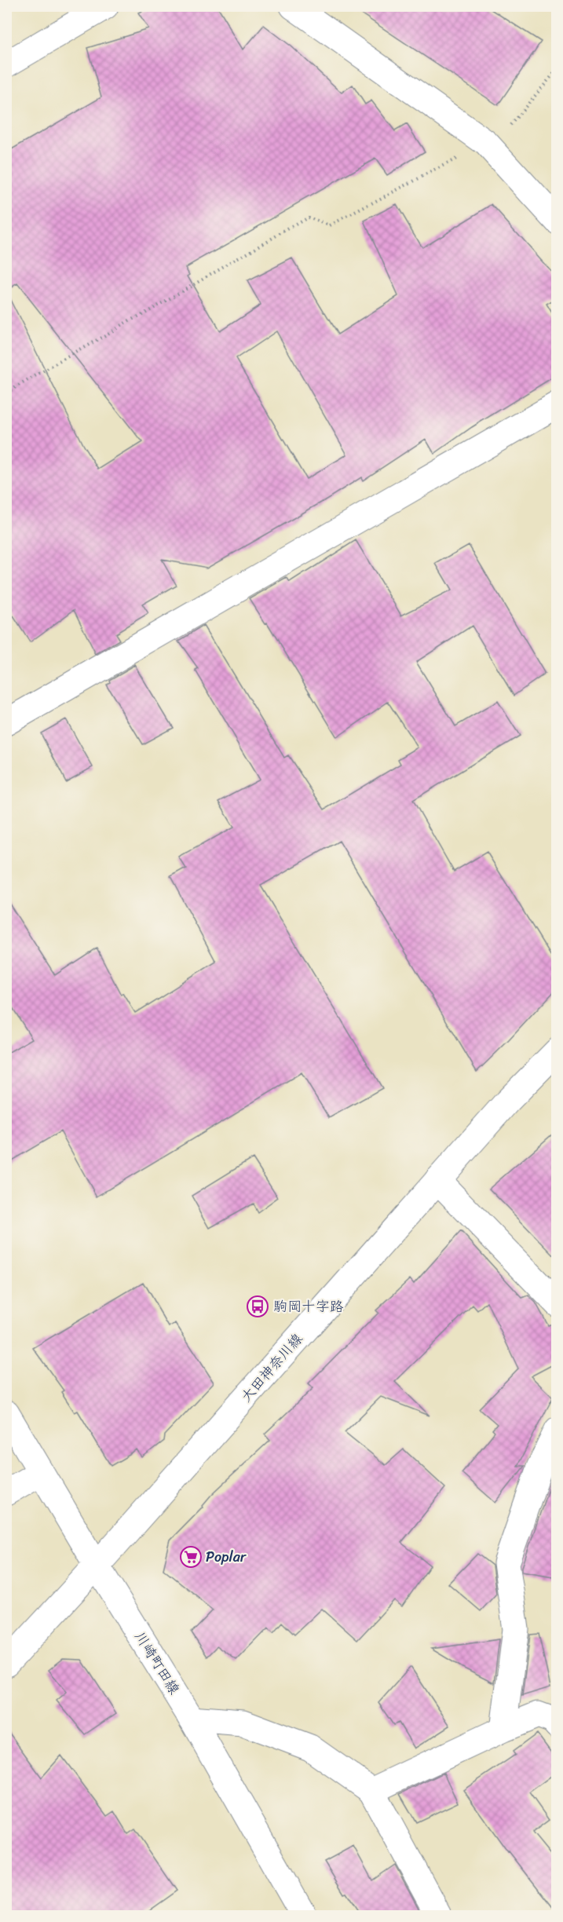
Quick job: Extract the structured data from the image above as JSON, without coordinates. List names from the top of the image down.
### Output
{
  "streets": {
    "street": ["大田神奈川線", "川崎町田線"]
  },
  "crossings": [
    ["大田神奈川線", "川崎町田線"]
  ],
  "places": {
    "bus stop": ["駒岡十字路"],
    "supermarket": ["Poplar"]
  }
}
